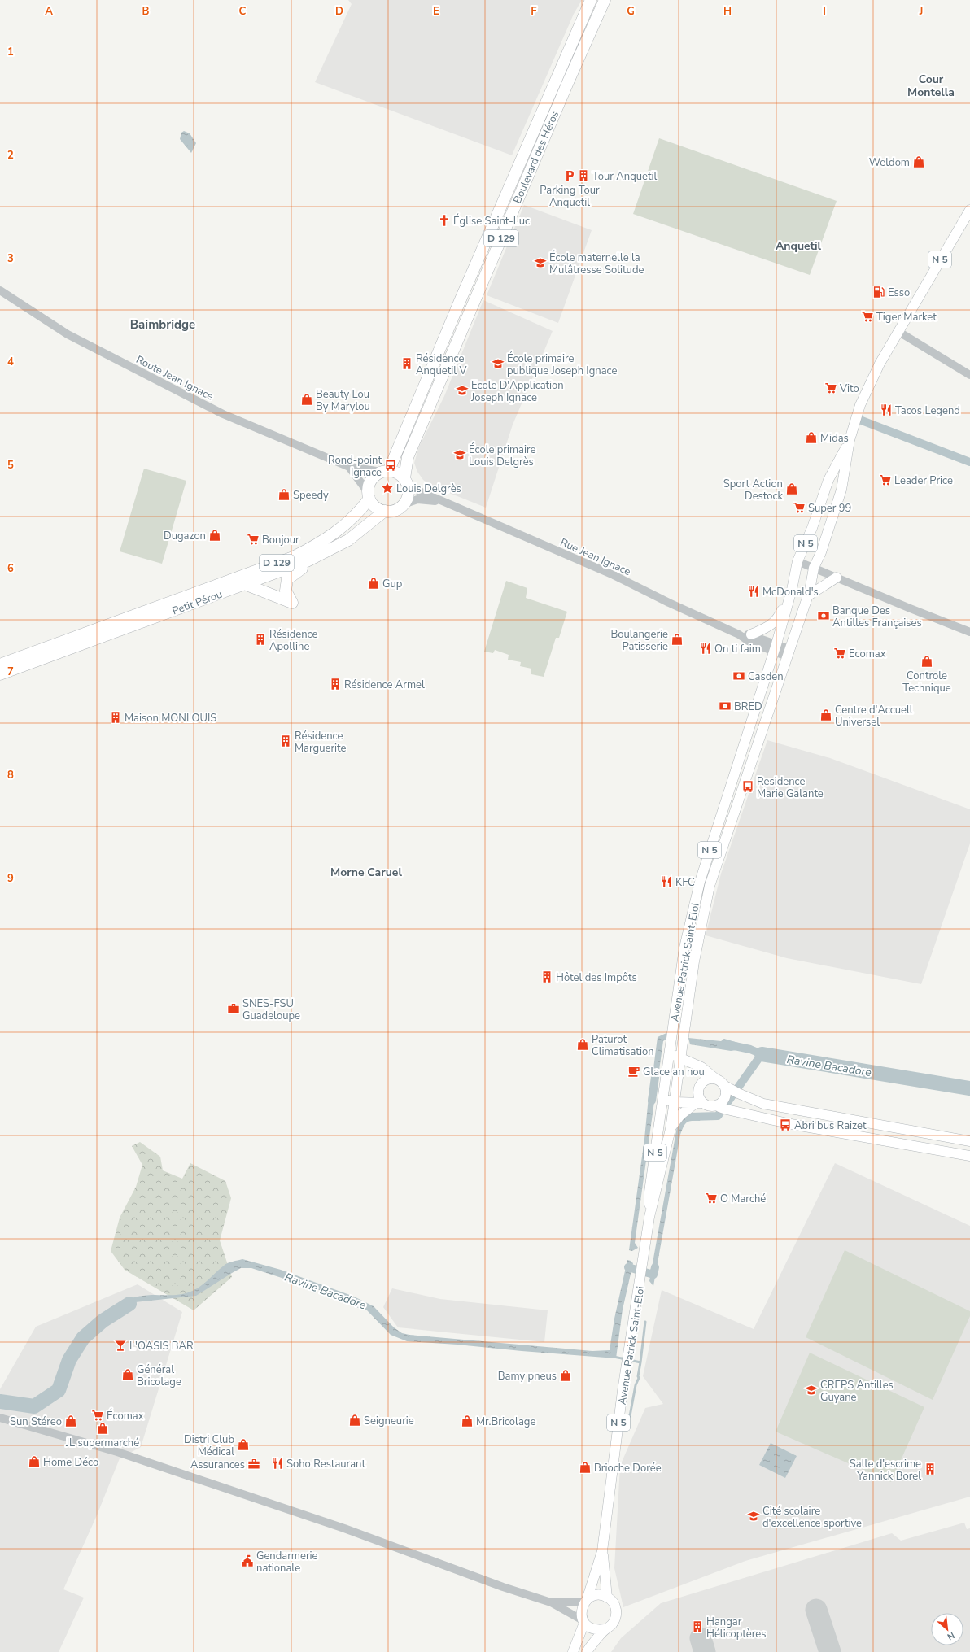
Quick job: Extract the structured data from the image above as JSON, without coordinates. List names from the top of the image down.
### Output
{
  "streets": {
    "highway": ["Boulevard des Héros", "D 129", "Petit Pérou"],
    "main road": ["N 5", "Avenue Patrick Saint-Eloi"],
    "street": ["Route Jean Ignace", "Rue Jean Ignace"]
  },
  "crossings": [
    ["Boulevard des Héros", "D 129"],
    ["Boulevard des Héros", "Route Jean Ignace"],
    ["Boulevard des Héros", "Rue Jean Ignace"],
    ["Boulevard des Héros", "Petit Pérou"],
    ["D 129", "Route Jean Ignace"],
    ["D 129", "Rue Jean Ignace"],
    ["D 129", "Petit Pérou"],
    ["Route Jean Ignace", "Rue Jean Ignace"],
    ["Route Jean Ignace", "Petit Pérou"],
    ["Rue Jean Ignace", "Petit Pérou"],
    ["Rue Jean Ignace", "Avenue Patrick Saint-Eloi"]
  ],
  "districts": [
    "Cour Montella",
    "Anquetil",
    "Baimbridge",
    "Morne Caruel"
  ],
  "water": ["Ravine Bacadore"],
  "places": {
    "shop": [
      "Weldom",
      "Beauty Lou By Marylou",
      "Midas",
      "Sport Action Destock",
      "Speedy",
      "Dugazon",
      "Gup",
      "Boulangerie Patisserie",
      "Controle Technique",
      "Centre d'Accuell Universel",
      "Paturot Climatisation",
      "Général Bricolage",
      "Bamy pneus",
      "Seigneurie",
      "Sun Stéreo",
      "Mr.Bricolage",
      "JL supermarché",
      "Distri Club Médical",
      "Home Déco",
      "Brioche Dorée"
    ],
    "parking": ["Parking Tour Anquetil"],
    "building": [
      "Tour Anquetil",
      "Résidence Anquetil V",
      "Résidence Apolline",
      "Résidence Armel",
      "Maison MONLOUIS",
      "Résidence Marguerite",
      "Hôtel des Impôts",
      "Salle d'escrime Yannick Borel",
      "Hangar Hélicoptères"
    ],
    "church": ["Église Saint-Luc"],
    "school or university": [
      "École maternelle la Mulâtresse Solitude",
      "École primaire publique Joseph Ignace",
      "Ecole D'Application Joseph Ignace",
      "École primaire Louis Delgrès",
      "CREPS Antilles Guyane",
      "Cité scolaire d'excellence sportive"
    ],
    "fuel station": ["Esso"],
    "supermarket": [
      "Tiger Market",
      "Vito",
      "Leader Price",
      "Super 99",
      "Bonjour",
      "Ecomax",
      "O Marché",
      "Écomax"
    ],
    "restaurant": [
      "Tacos Legend",
      "McDonald's",
      "On ti faim",
      "KFC",
      "Soho Restaurant"
    ],
    "bus stop": ["Rond-point Ignace", "Residence Marie Galante", "Abri bus Raizet"],
    "place": ["Louis Delgrès"],
    "bank": ["Banque Des Antilles Françaises", "Casden", "BRED"],
    "office": ["SNES-FSU Guadeloupe", "Assurances"],
    "cafe": ["Glace an nou"],
    "bar": ["L'OASIS BAR"],
    "public building": ["Gendarmerie nationale"]
  },
  "north": "bottom right",
  "grid": {
    "columns": [
      "A",
      "B",
      "C",
      "D",
      "E",
      "F",
      "G",
      "H",
      "I",
      "J"
    ],
    "rows": [
      "1",
      "2",
      "3",
      "4",
      "5",
      "6",
      "7",
      "8",
      "9"
    ]
  }
}
